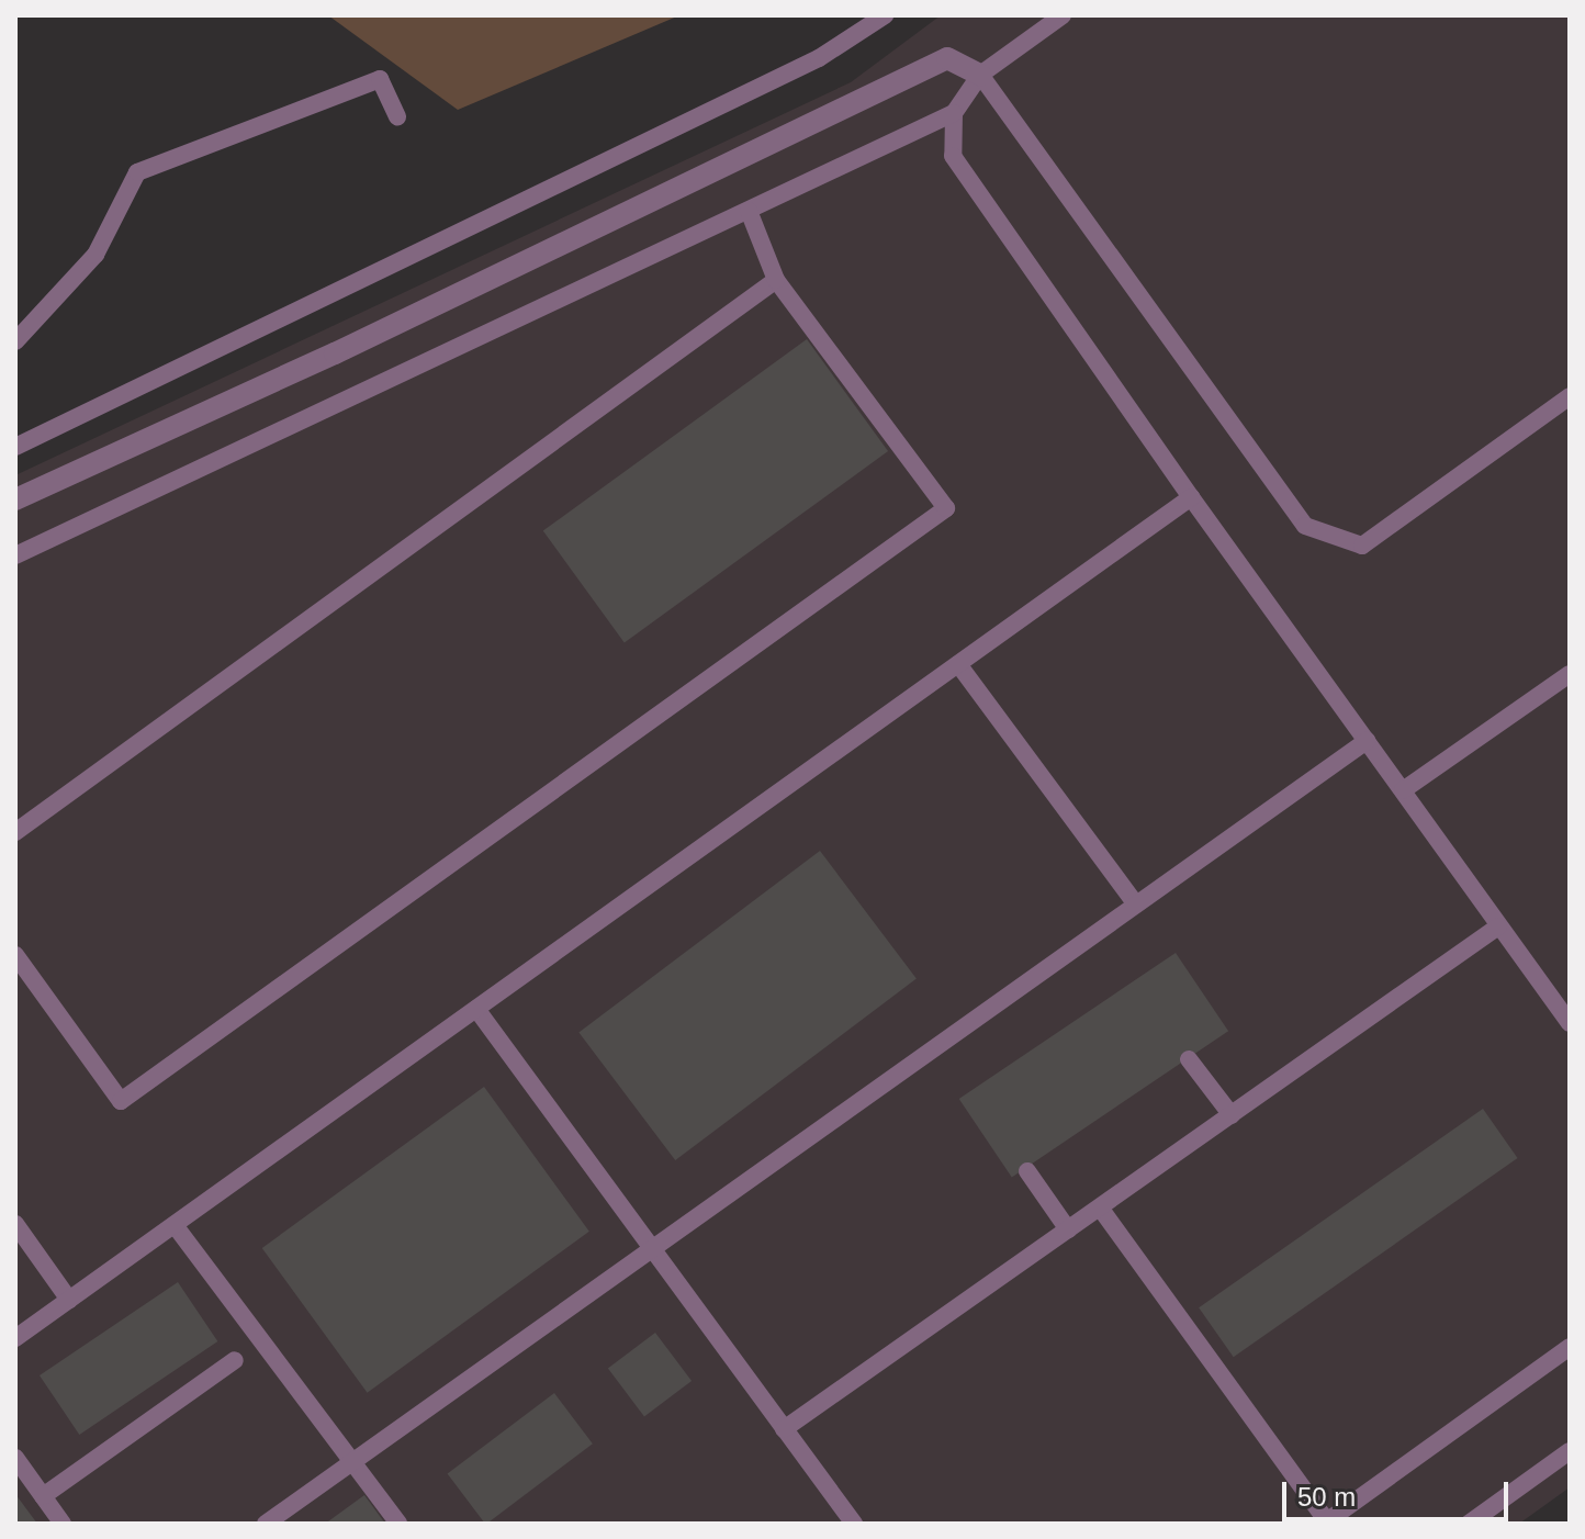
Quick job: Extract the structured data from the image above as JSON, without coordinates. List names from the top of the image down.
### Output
{
  "scale_bar": "50 m"
}
